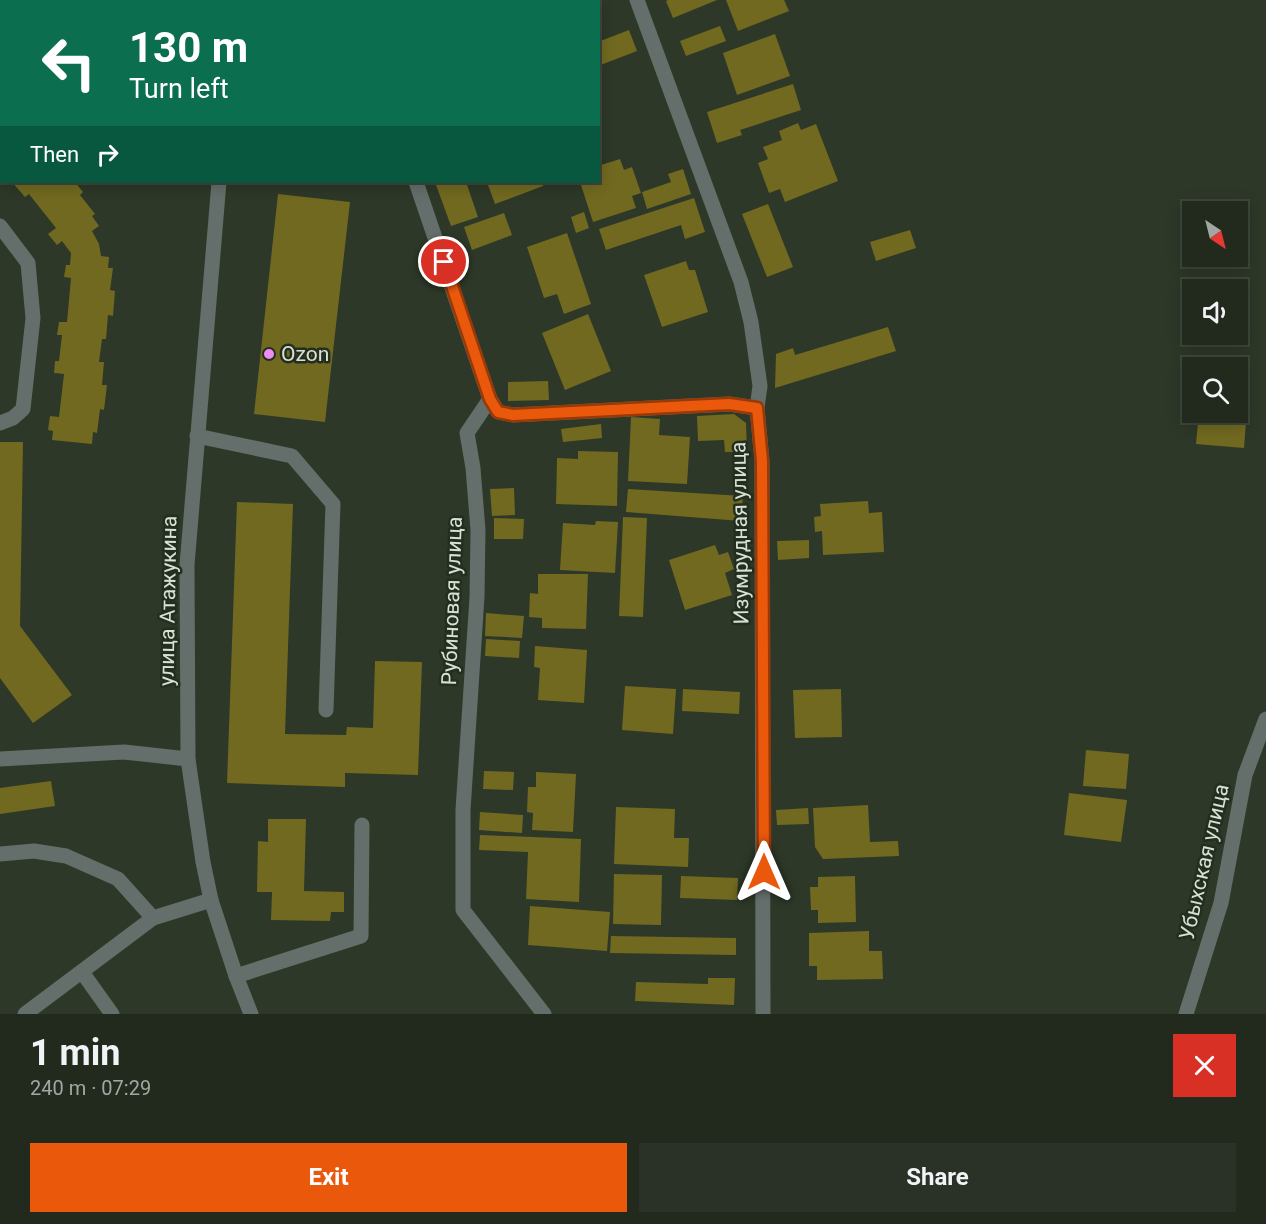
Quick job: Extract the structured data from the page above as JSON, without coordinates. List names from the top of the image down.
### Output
{
  "streets": {
    "street": [
      "Изумрудная улица",
      "улица Атажукина",
      "Рубиновая улица",
      "Убыхская улица"
    ]
  },
  "places": ["Ozon"],
  "north": "bottom right",
  "page": {
    "turn": ["130 m", "Turn left"],
    "then": "Then",
    "heading": ["1 min", "240 m · 07:29"],
    "buttons": ["Exit", "Share"]
  }
}
